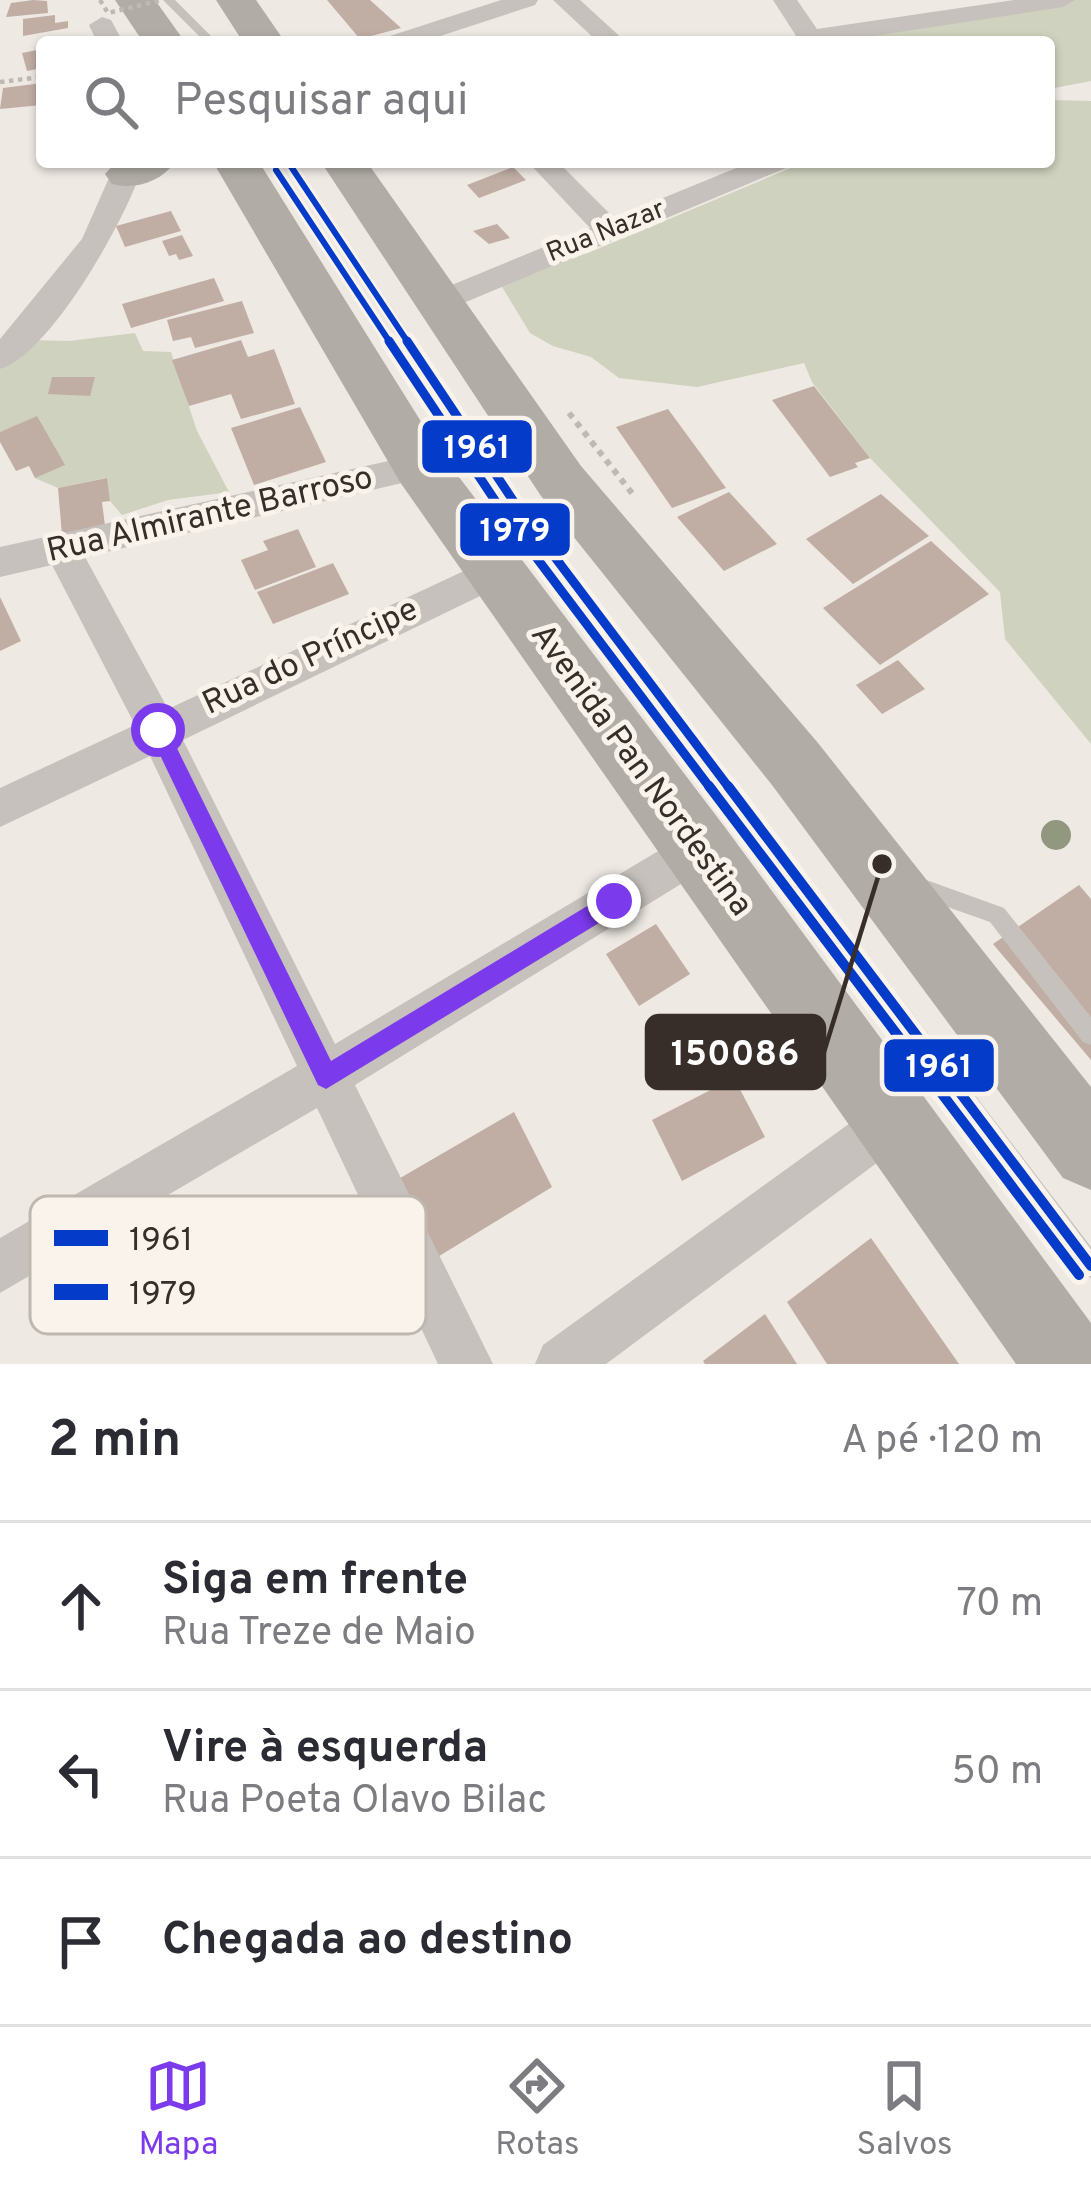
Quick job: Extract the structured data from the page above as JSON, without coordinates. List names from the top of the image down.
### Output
{
  "streets": {
    "highway": ["Avenida Pan Nordestina"],
    "street": ["Rua Nazar", "Rua Almirante Barroso", "Rua do Príncipe"]
  },
  "crossings": [
    ["Rua Almirante Barroso", "Avenida Pan Nordestina"],
    ["Rua do Príncipe", "Avenida Pan Nordestina"]
  ],
  "places": ["150086"],
  "lines": ["transit line 1961", "transit line 1979"],
  "legend": ["1961", "1979"],
  "page": {
    "search": "Pesquisar aqui",
    "heading": ["2 min", "A pé · 120 m"],
    "list": [
      ["Siga em frente", "Rua Treze de Maio", "70 m"],
      ["Vire à esquerda", "Rua Poeta Olavo Bilac", "50 m"],
      "Chegada ao destino"
    ],
    "nav": ["Mapa", "Rotas", "Salvos"]
  }
}
